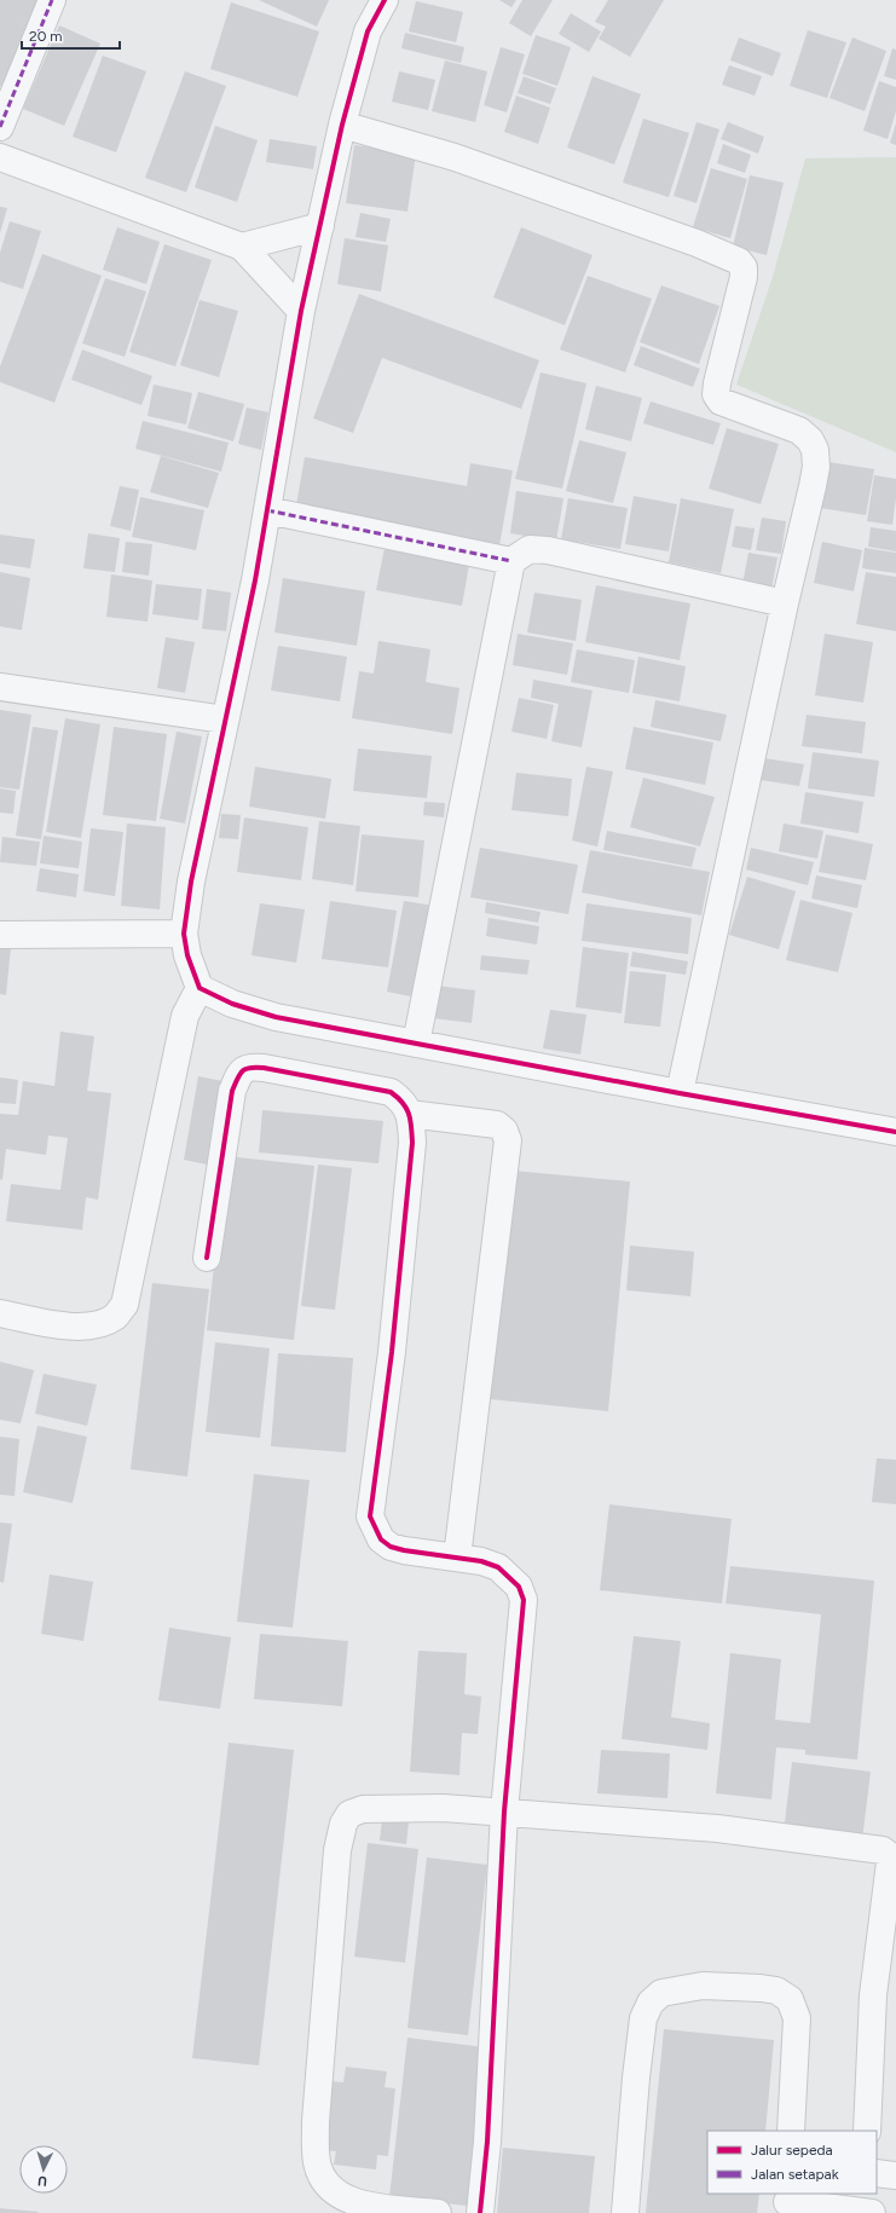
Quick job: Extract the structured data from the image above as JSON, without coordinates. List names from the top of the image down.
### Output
{
  "legend": ["Jalur sepeda", "Jalan setapak"],
  "scale_bar": "20 m",
  "north": "bottom"
}
